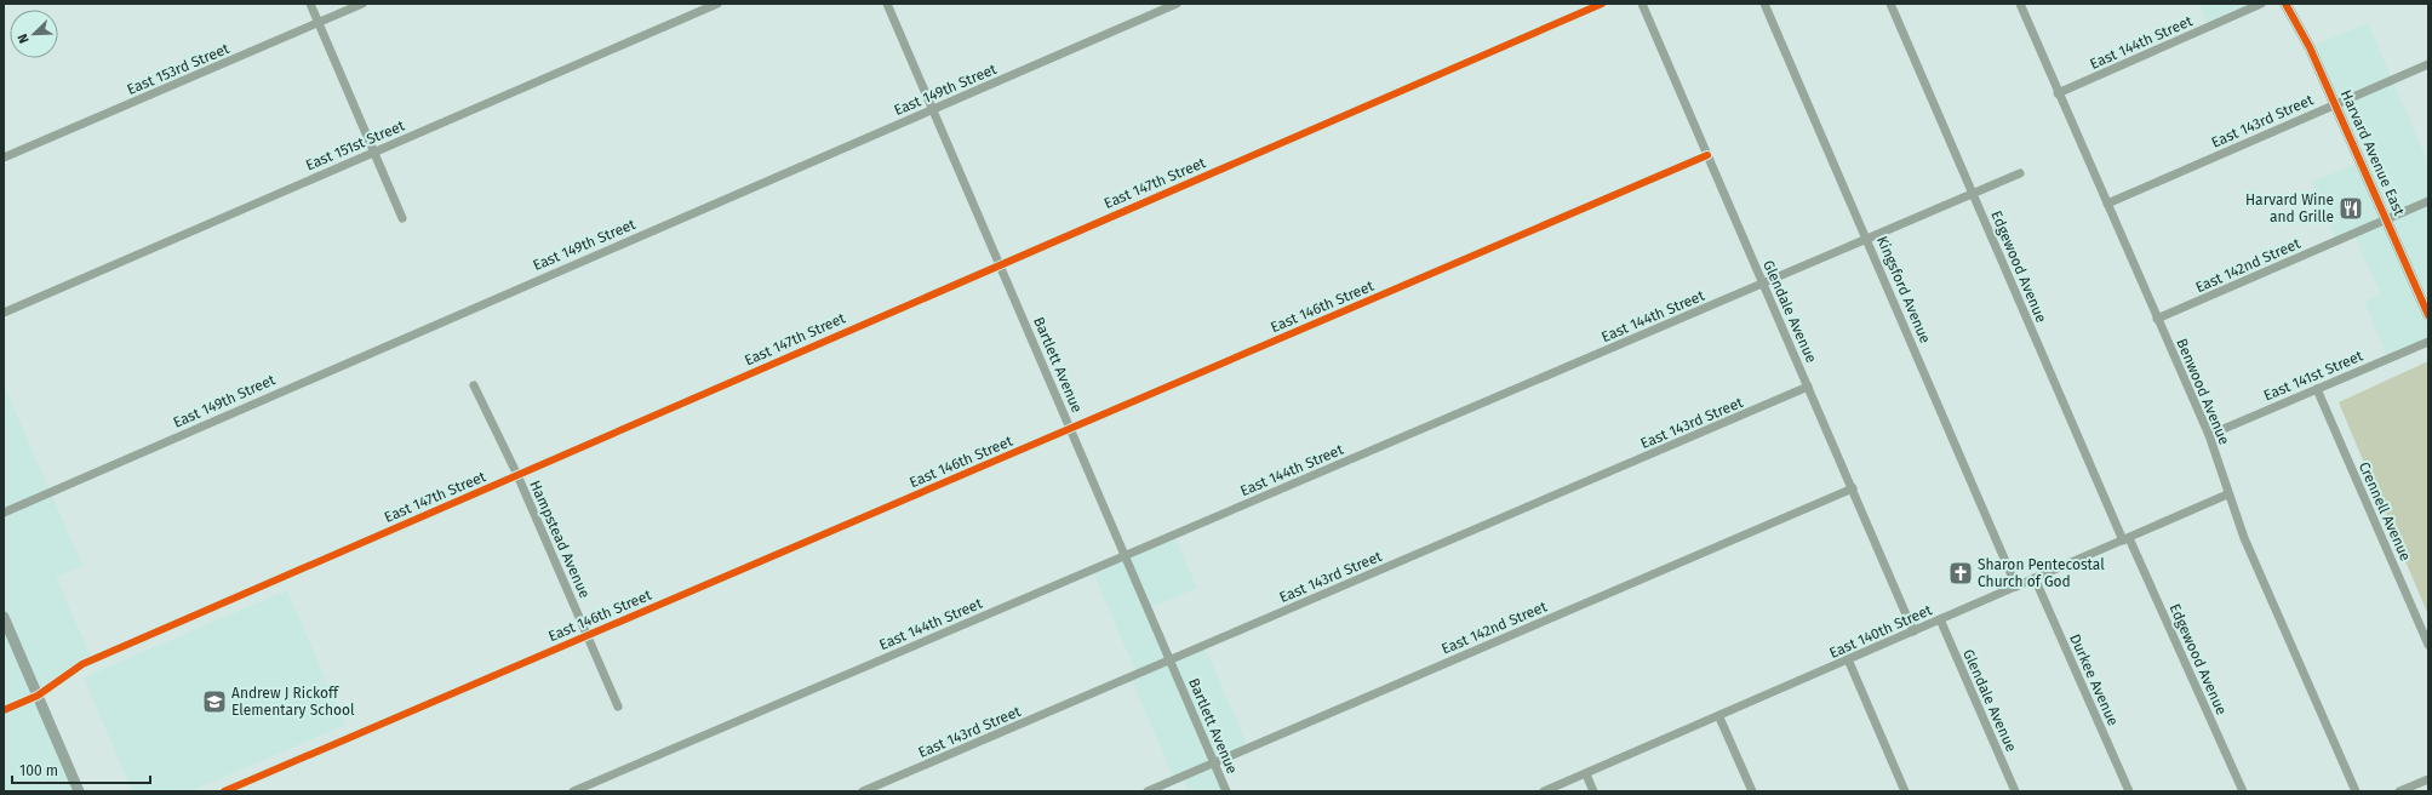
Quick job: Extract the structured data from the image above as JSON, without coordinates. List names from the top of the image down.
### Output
{
  "streets": {
    "main road": ["Harvard Avenue East"],
    "street": [
      "East 144th Street",
      "East 153rd Street",
      "East 149th Street",
      "East 143rd Street",
      "East 151st Street",
      "East 147th Street",
      "East 142nd Street",
      "Edgewood Avenue",
      "Kingsford Avenue",
      "East 146th Street",
      "Glendale Avenue",
      "Bartlett Avenue",
      "East 141st Street",
      "Benwood Avenue",
      "Crennell Avenue",
      "Hampstead Avenue",
      "East 140th Street",
      "Durkee Avenue"
    ]
  },
  "crossings": [
    ["East 144th Street", "Edgewood Avenue"],
    ["East 144th Street", "Kingsford Avenue"],
    ["East 144th Street", "Glendale Avenue"],
    ["East 144th Street", "Bartlett Avenue"],
    ["East 144th Street", "Benwood Avenue"],
    ["East 149th Street", "Bartlett Avenue"],
    ["East 143rd Street", "Harvard Avenue East"],
    ["East 143rd Street", "Glendale Avenue"],
    ["East 143rd Street", "Bartlett Avenue"],
    ["East 143rd Street", "Benwood Avenue"],
    ["Harvard Avenue East", "East 142nd Street"],
    ["East 147th Street", "Bartlett Avenue"],
    ["East 147th Street", "Hampstead Avenue"],
    ["East 142nd Street", "Glendale Avenue"],
    ["East 142nd Street", "Bartlett Avenue"],
    ["East 142nd Street", "Benwood Avenue"],
    ["Edgewood Avenue", "East 140th Street"],
    ["Kingsford Avenue", "East 140th Street"],
    ["East 146th Street", "Glendale Avenue"],
    ["East 146th Street", "Bartlett Avenue"],
    ["East 146th Street", "Hampstead Avenue"],
    ["Glendale Avenue", "East 140th Street"],
    ["East 141st Street", "Benwood Avenue"],
    ["East 141st Street", "Crennell Avenue"],
    ["Benwood Avenue", "East 140th Street"],
    ["East 140th Street", "Durkee Avenue"]
  ],
  "places": {
    "restaurant": ["Harvard Wine and Grille"],
    "church": ["Sharon Pentecostal Church of God"],
    "school or university": ["Andrew J Rickoff Elementary School"]
  },
  "scale_bar": "100 m",
  "north": "bottom left"
}
